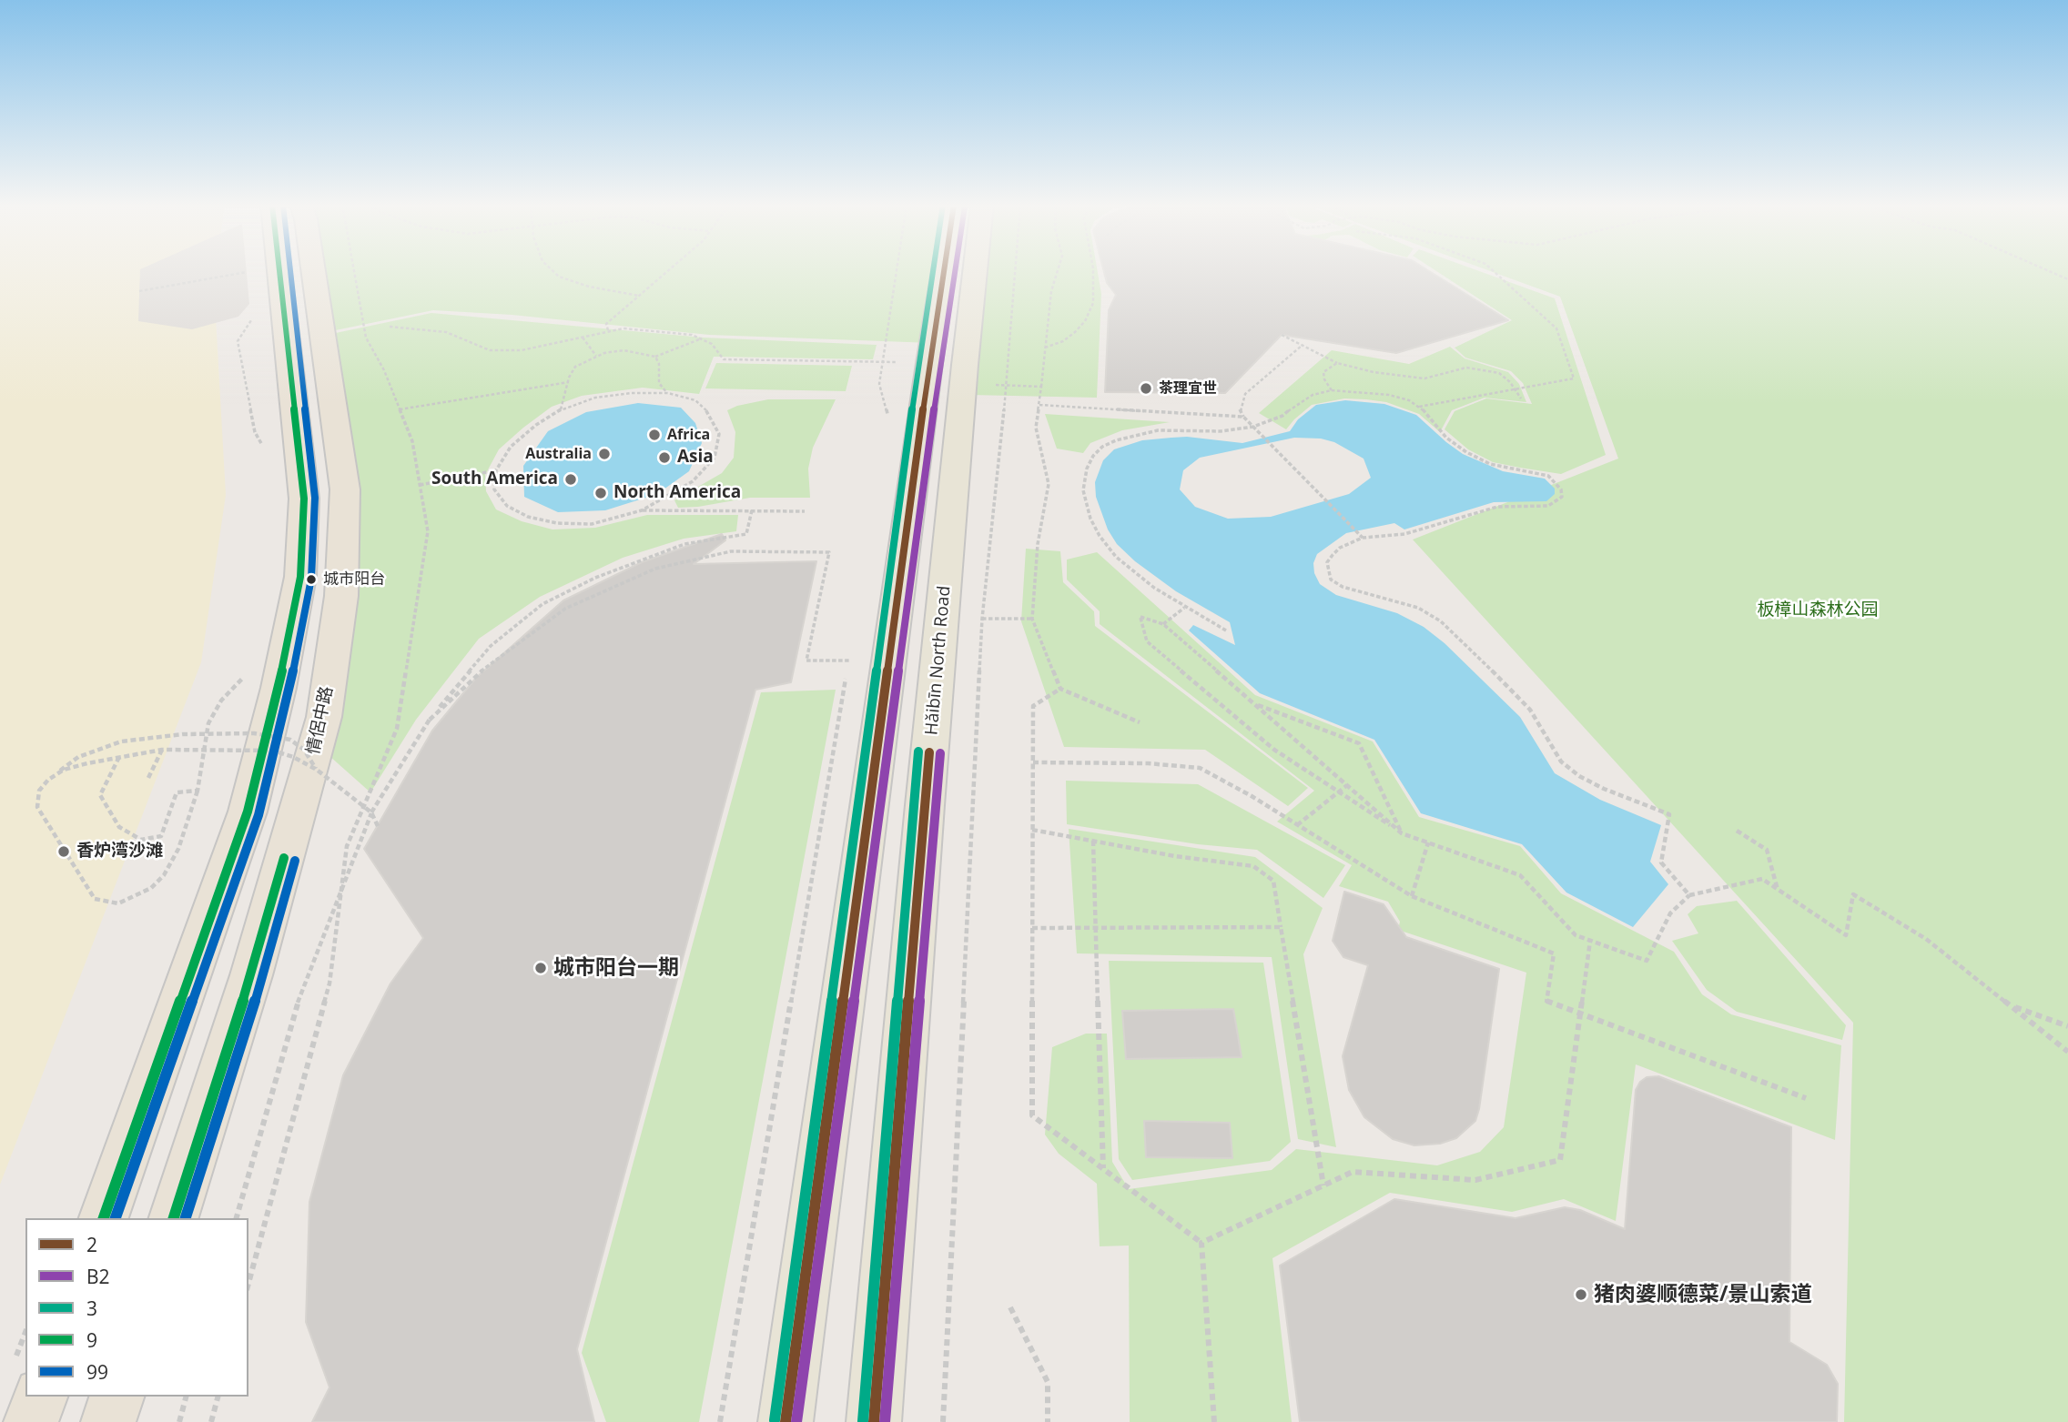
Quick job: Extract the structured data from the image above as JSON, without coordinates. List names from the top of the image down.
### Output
{
  "streets": {
    "highway": ["情侶中路"],
    "main road": ["Hǎibīn North Road"]
  },
  "parks": ["板樟山森林公园"],
  "places": [
    "茶理宜世",
    "Africa",
    "Australia",
    "Asia",
    "South America",
    "North America",
    "城市阳台",
    "香炉湾沙滩",
    "城市阳台一期",
    "猪肉婆顺德菜/景山索道"
  ],
  "lines": [
    "transit line 2",
    "transit line B2",
    "transit line 3",
    "transit line 9",
    "transit line 99"
  ],
  "legend": [
    "2",
    "B2",
    "3",
    "9",
    "99"
  ]
}
